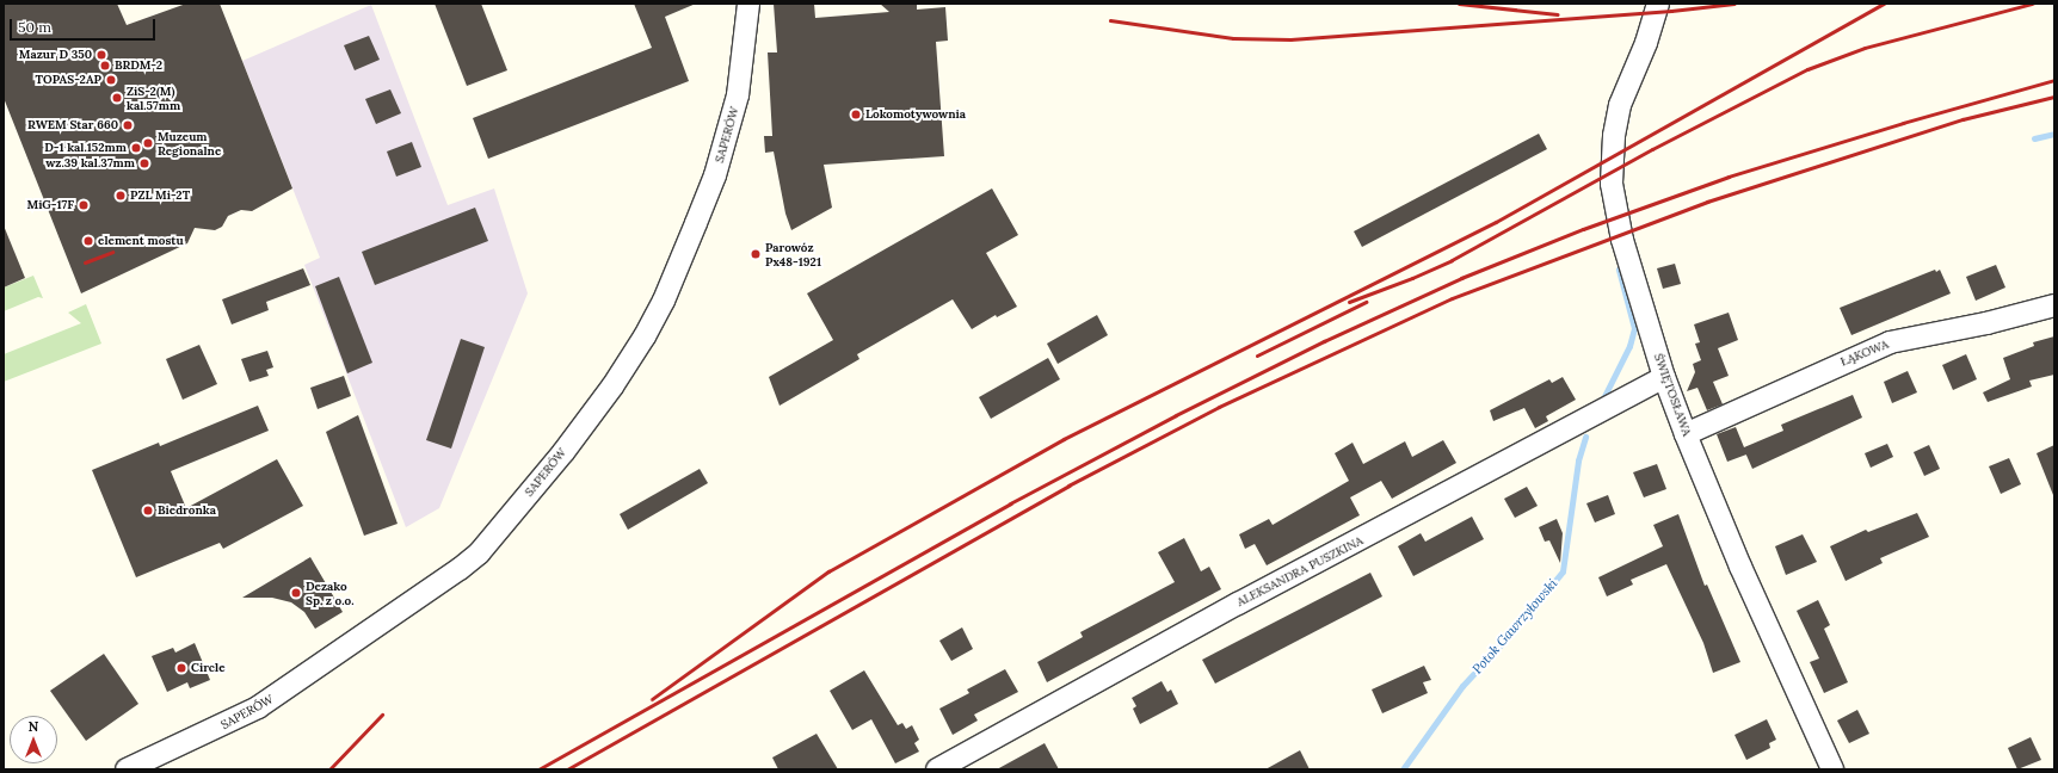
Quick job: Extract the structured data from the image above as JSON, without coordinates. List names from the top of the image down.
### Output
{
  "streets": {
    "street": [
      "SAPERÓW",
      "ŁĄKOWA",
      "ŚWIĘTOSŁAWA",
      "ALEKSANDRA PUSZKINA"
    ]
  },
  "crossings": [
    ["ŁĄKOWA", "ŚWIĘTOSŁAWA"],
    ["ŚWIĘTOSŁAWA", "ALEKSANDRA PUSZKINA"]
  ],
  "water": ["Potok Gawrzyłowski"],
  "places": [
    "Mazur D 350",
    "BRDM-2",
    "TOPAS-2AP",
    "ZiS-2(M) kal.57mm",
    "Lokomotywownia",
    "RWEM Star 660",
    "Muzeum Regionalne",
    "D-1 kal.152mm",
    "wz.39 kal.37mm",
    "PZL Mi-2T",
    "MiG-17F",
    "element mostu",
    "Parowóz Px48-1921",
    "Biedronka",
    "Dezako Sp. z o.o.",
    "Circle"
  ],
  "scale_bar": "50 m",
  "north": "top"
}
